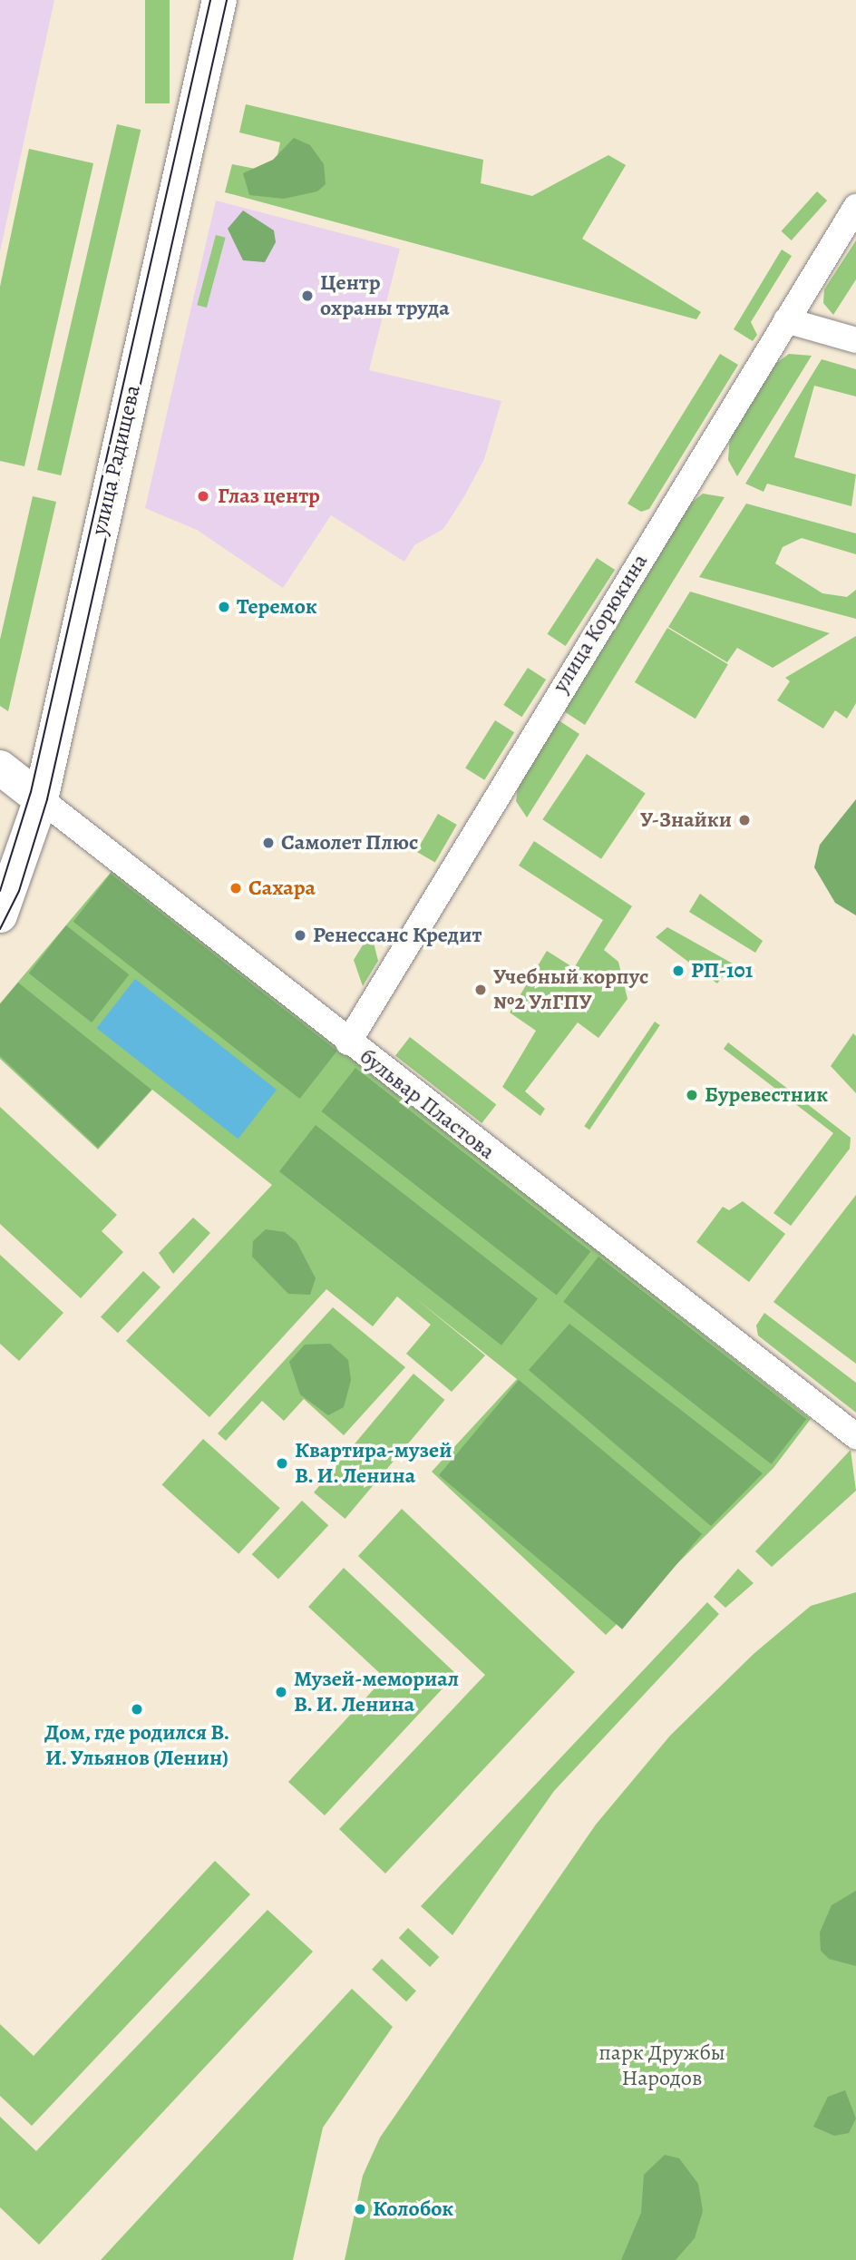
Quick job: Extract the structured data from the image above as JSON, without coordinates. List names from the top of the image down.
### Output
{
  "streets": {
    "street": ["улица Радищева", "улица Корюкина", "бульвар Пластова"]
  },
  "crossings": [
    ["улица Радищева", "бульвар Пластова"],
    ["улица Корюкина", "бульвар Пластова"]
  ],
  "parks": ["парк Дружбы Народов"],
  "places": [
    "Центр охраны труда",
    "Глаз центр",
    "Теремок",
    "У-Знайки",
    "Самолет Плюс",
    "Сахара",
    "Ренессанс Кредит",
    "РП-101",
    "Учебный корпус №2 УлГПУ",
    "Буревестник",
    "Квартира-музей В. И. Ленина",
    "Музей-мемориал В. И. Ленина",
    "Дом, где родился В. И. Ульянов (Ленин)",
    "Колобок"
  ]
}
